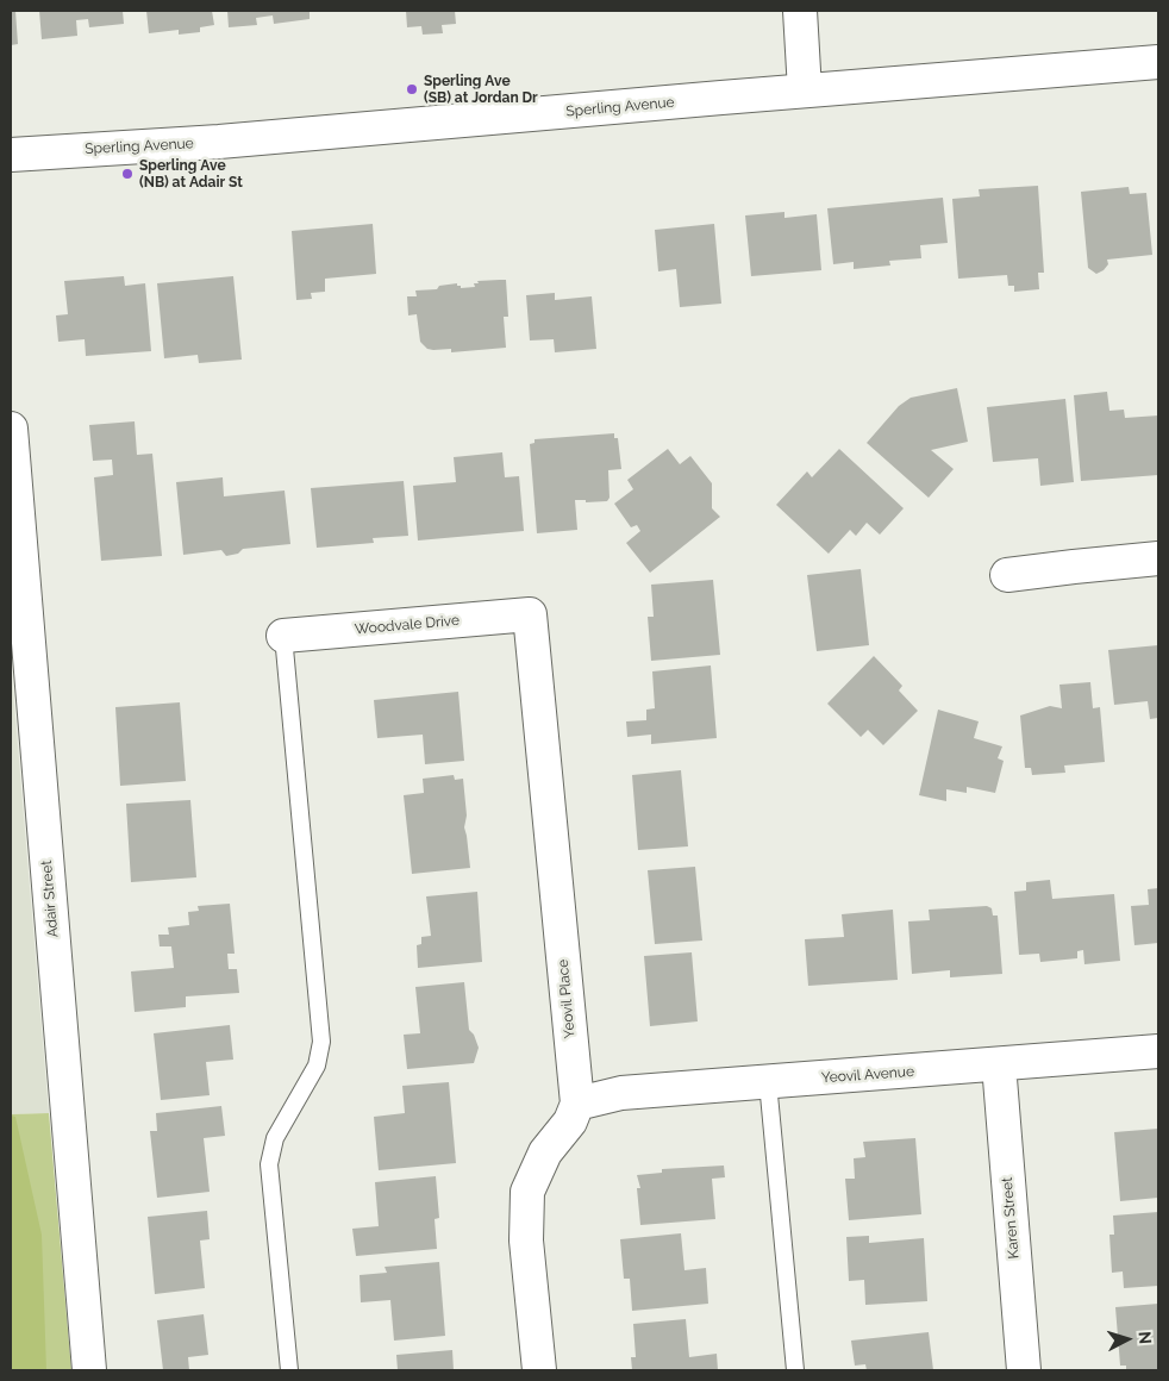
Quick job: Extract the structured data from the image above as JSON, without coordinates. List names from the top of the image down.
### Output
{
  "streets": {
    "street": [
      "Sperling Avenue",
      "Woodvale Drive",
      "Adair Street",
      "Yeovil Place",
      "Yeovil Avenue",
      "Karen Street"
    ]
  },
  "crossings": [
    ["Woodvale Drive", "Yeovil Place"],
    ["Yeovil Place", "Yeovil Avenue"],
    ["Yeovil Avenue", "Karen Street"]
  ],
  "places": ["Sperling Ave (SB) at Jordan Dr", "Sperling Ave (NB) at Adair St"],
  "north": "right"
}
